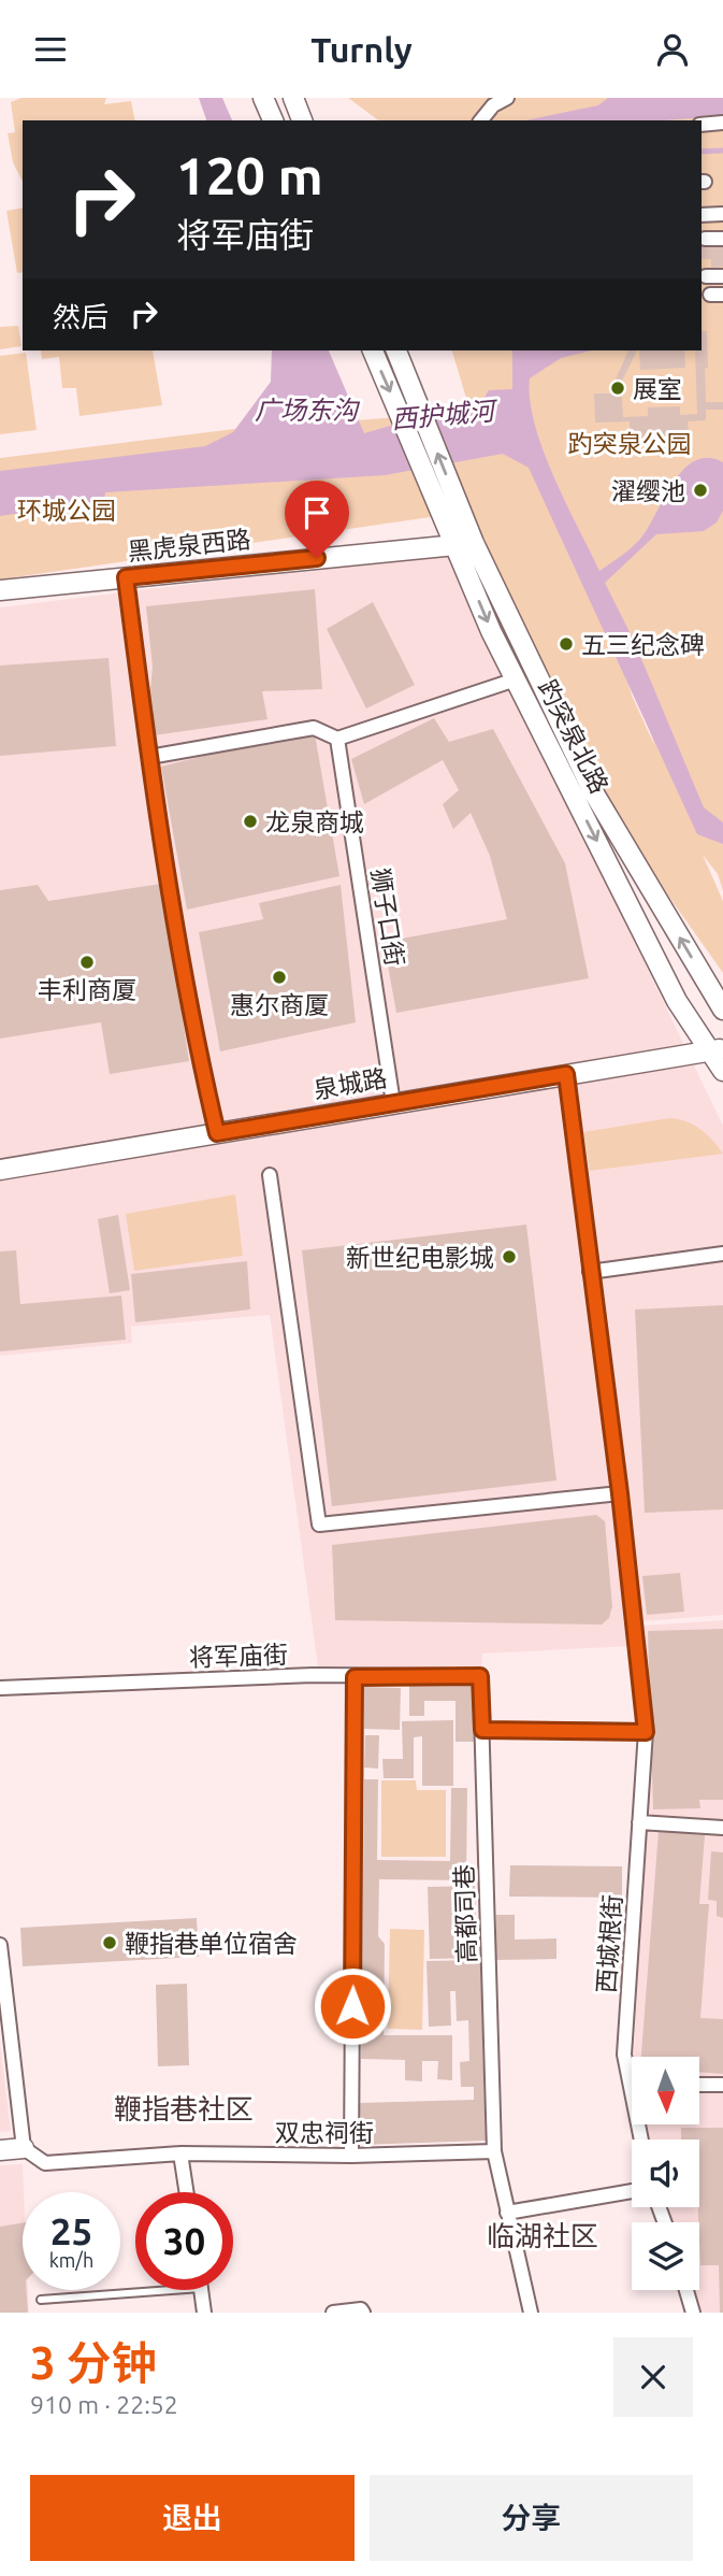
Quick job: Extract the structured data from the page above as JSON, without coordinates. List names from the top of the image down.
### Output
{
  "streets": {
    "main road": ["黑虎泉西路", "趵突泉北路", "泉城路"],
    "street": [
      "狮子口街",
      "将军庙街",
      "高都司巷",
      "西城根街",
      "双忠祠街"
    ]
  },
  "crossings": [
    ["黑虎泉西路", "趵突泉北路"],
    ["趵突泉北路", "泉城路"],
    ["狮子口街", "泉城路"],
    ["泉城路", "西城根街"],
    ["将军庙街", "高都司巷"],
    ["高都司巷", "双忠祠街"]
  ],
  "districts": ["鞭指巷社区", "临湖社区"],
  "water": ["广场东沟", "西护城河"],
  "parks": ["趵突泉公园", "环城公园"],
  "places": [
    "展室",
    "濯缨池",
    "五三纪念碑",
    "龙泉商城",
    "丰利商厦",
    "惠尔商厦",
    "新世纪电影城",
    "鞭指巷单位宿舍"
  ],
  "north": "bottom",
  "page": {
    "header": "Turnly",
    "turn": ["120 m", "将军庙街"],
    "then": "然后",
    "speed": "25 km/h",
    "limit": "30",
    "heading": ["3 分钟", "910 m · 22:52"],
    "buttons": ["退出", "分享"]
  }
}
